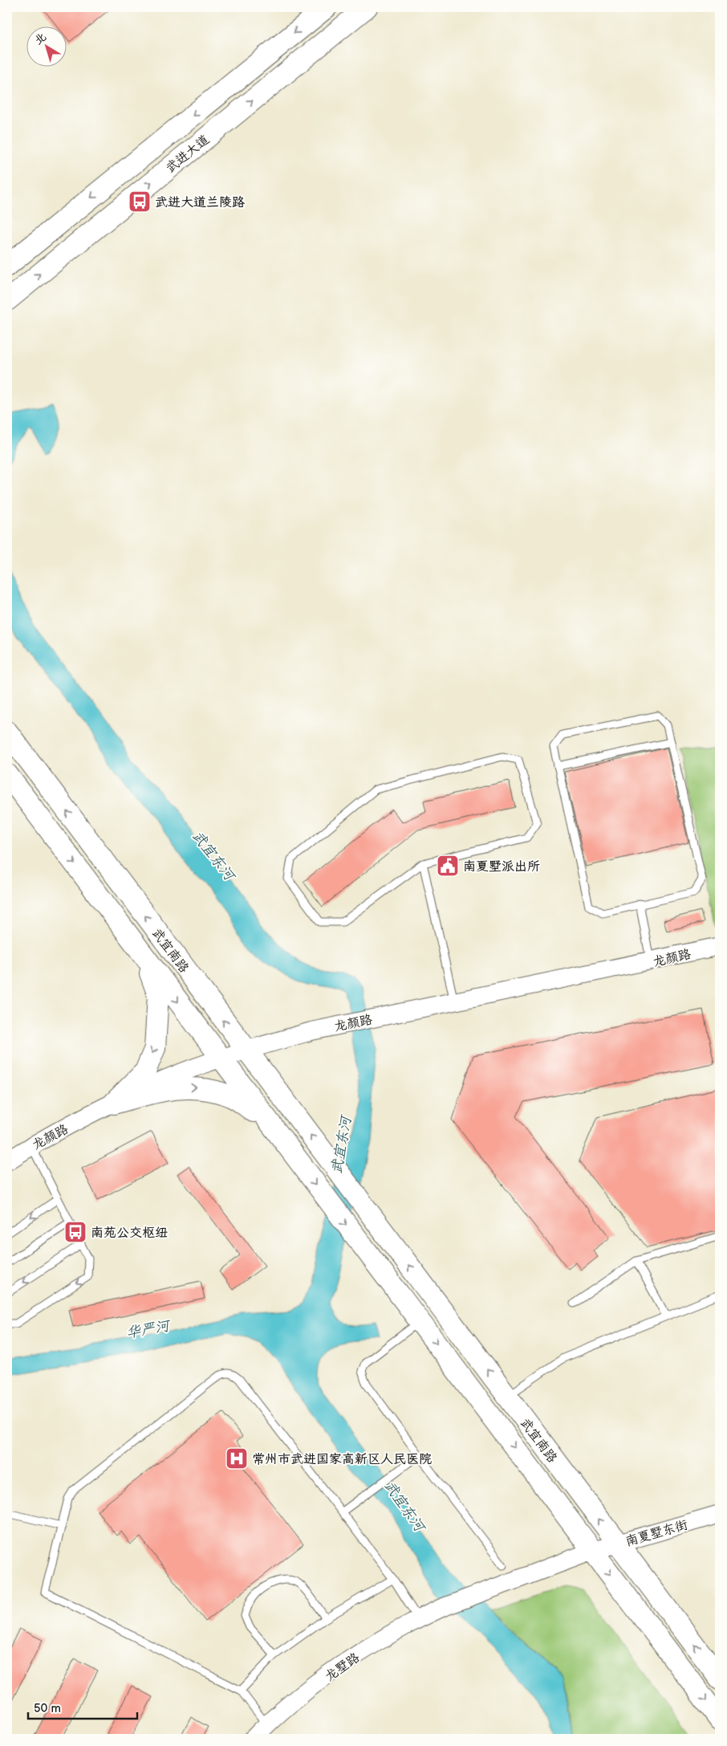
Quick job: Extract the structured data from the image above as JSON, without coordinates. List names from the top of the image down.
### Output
{
  "streets": {
    "main road": ["武进大道", "武宜南路"],
    "street": ["龙颜路", "南夏墅东街", "龙墅路"]
  },
  "crossings": [
    ["武宜南路", "龙颜路"],
    ["武宜南路", "南夏墅东街"],
    ["武宜南路", "龙墅路"],
    ["南夏墅东街", "龙墅路"]
  ],
  "water": ["武宜东河", "华严河"],
  "places": {
    "bus stop": ["武进大道兰陵路", "南苑公交枢纽"],
    "public building": ["南夏墅派出所"],
    "hospital": ["常州市武进国家高新区人民医院"]
  },
  "scale_bar": "50 m",
  "north": "top left"
}
